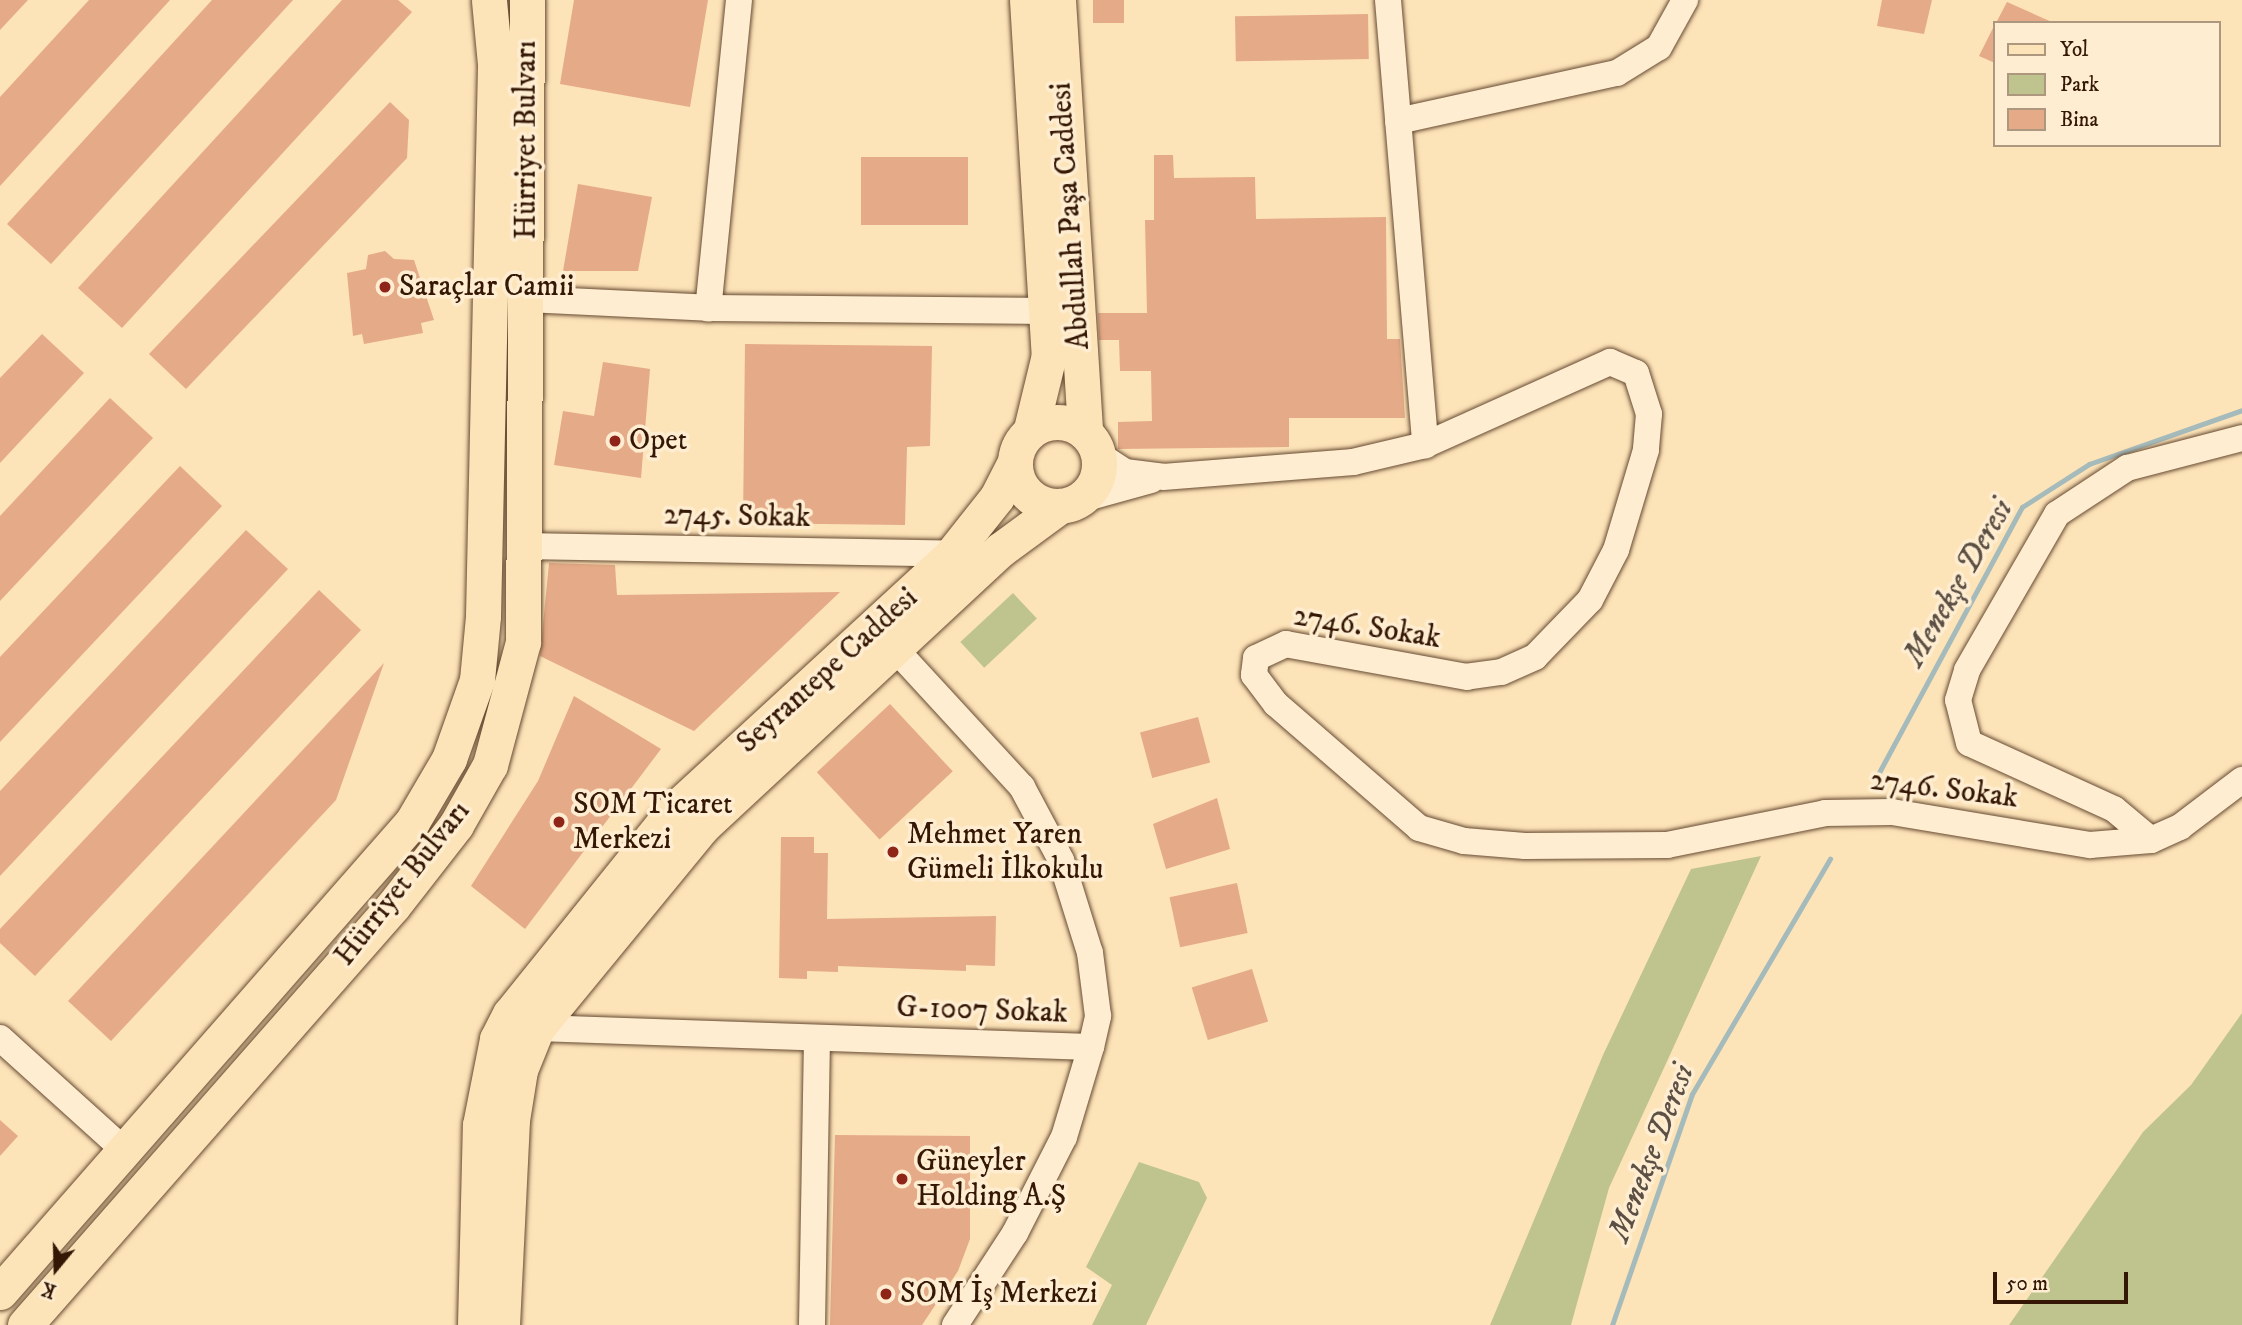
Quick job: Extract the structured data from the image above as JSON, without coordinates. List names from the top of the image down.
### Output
{
  "streets": {
    "main road": ["Hürriyet Bulvarı", "Abdullah Paşa Caddesi", "Seyrantepe Caddesi"],
    "street": ["2745. Sokak", "2746. Sokak", "G-1007 Sokak"]
  },
  "crossings": [
    ["Hürriyet Bulvarı", "2745. Sokak"],
    ["Abdullah Paşa Caddesi", "Seyrantepe Caddesi"],
    ["2745. Sokak", "Seyrantepe Caddesi"],
    ["Seyrantepe Caddesi", "G-1007 Sokak"]
  ],
  "water": ["Menekşe Deresi"],
  "places": [
    "Saraçlar Camii",
    "Opet",
    "SOM Ticaret Merkezi",
    "Mehmet Yaren Gümeli İlkokulu",
    "Güneyler Holding A.Ş",
    "SOM İş Merkezi"
  ],
  "legend": ["Yol", "Park", "Bina"],
  "scale_bar": "50 m",
  "north": "bottom"
}
